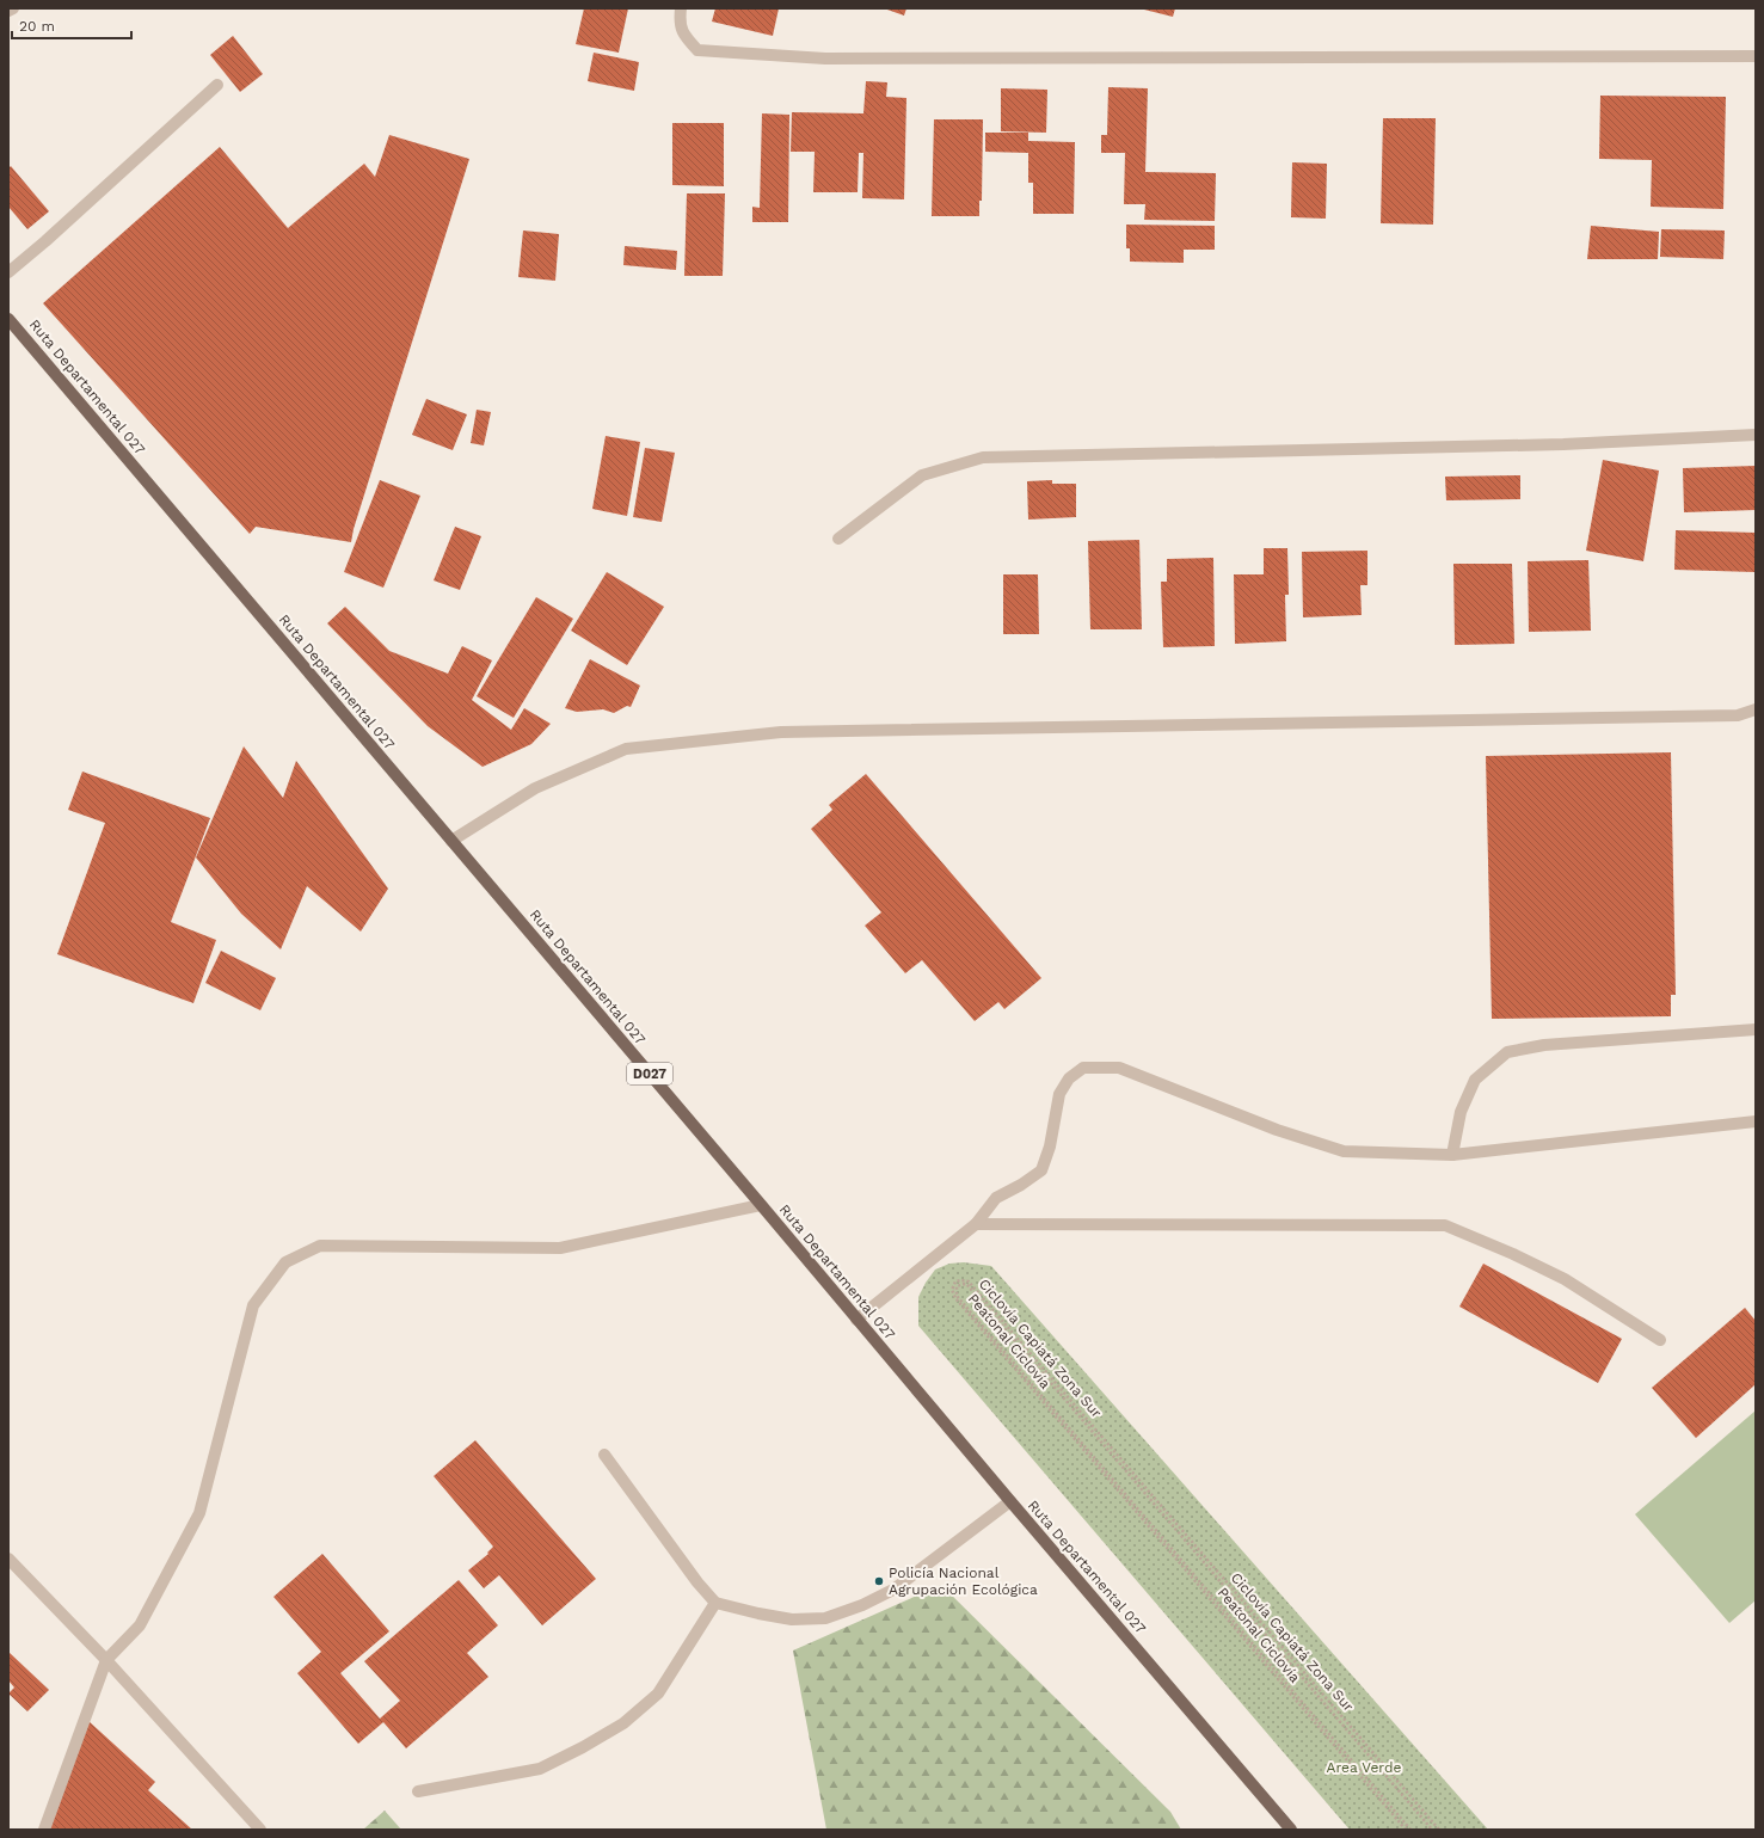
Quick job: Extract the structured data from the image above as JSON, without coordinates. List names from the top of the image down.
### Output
{
  "streets": {
    "main road": ["Ruta Departamental 027", "D027"],
    "path": ["Peatonal Ciclovía", "Ciclovía Capiatá Zona Sur"]
  },
  "parks": ["Area Verde"],
  "places": ["Policía Nacional Agrupación Ecológica"],
  "scale_bar": "20 m"
}
